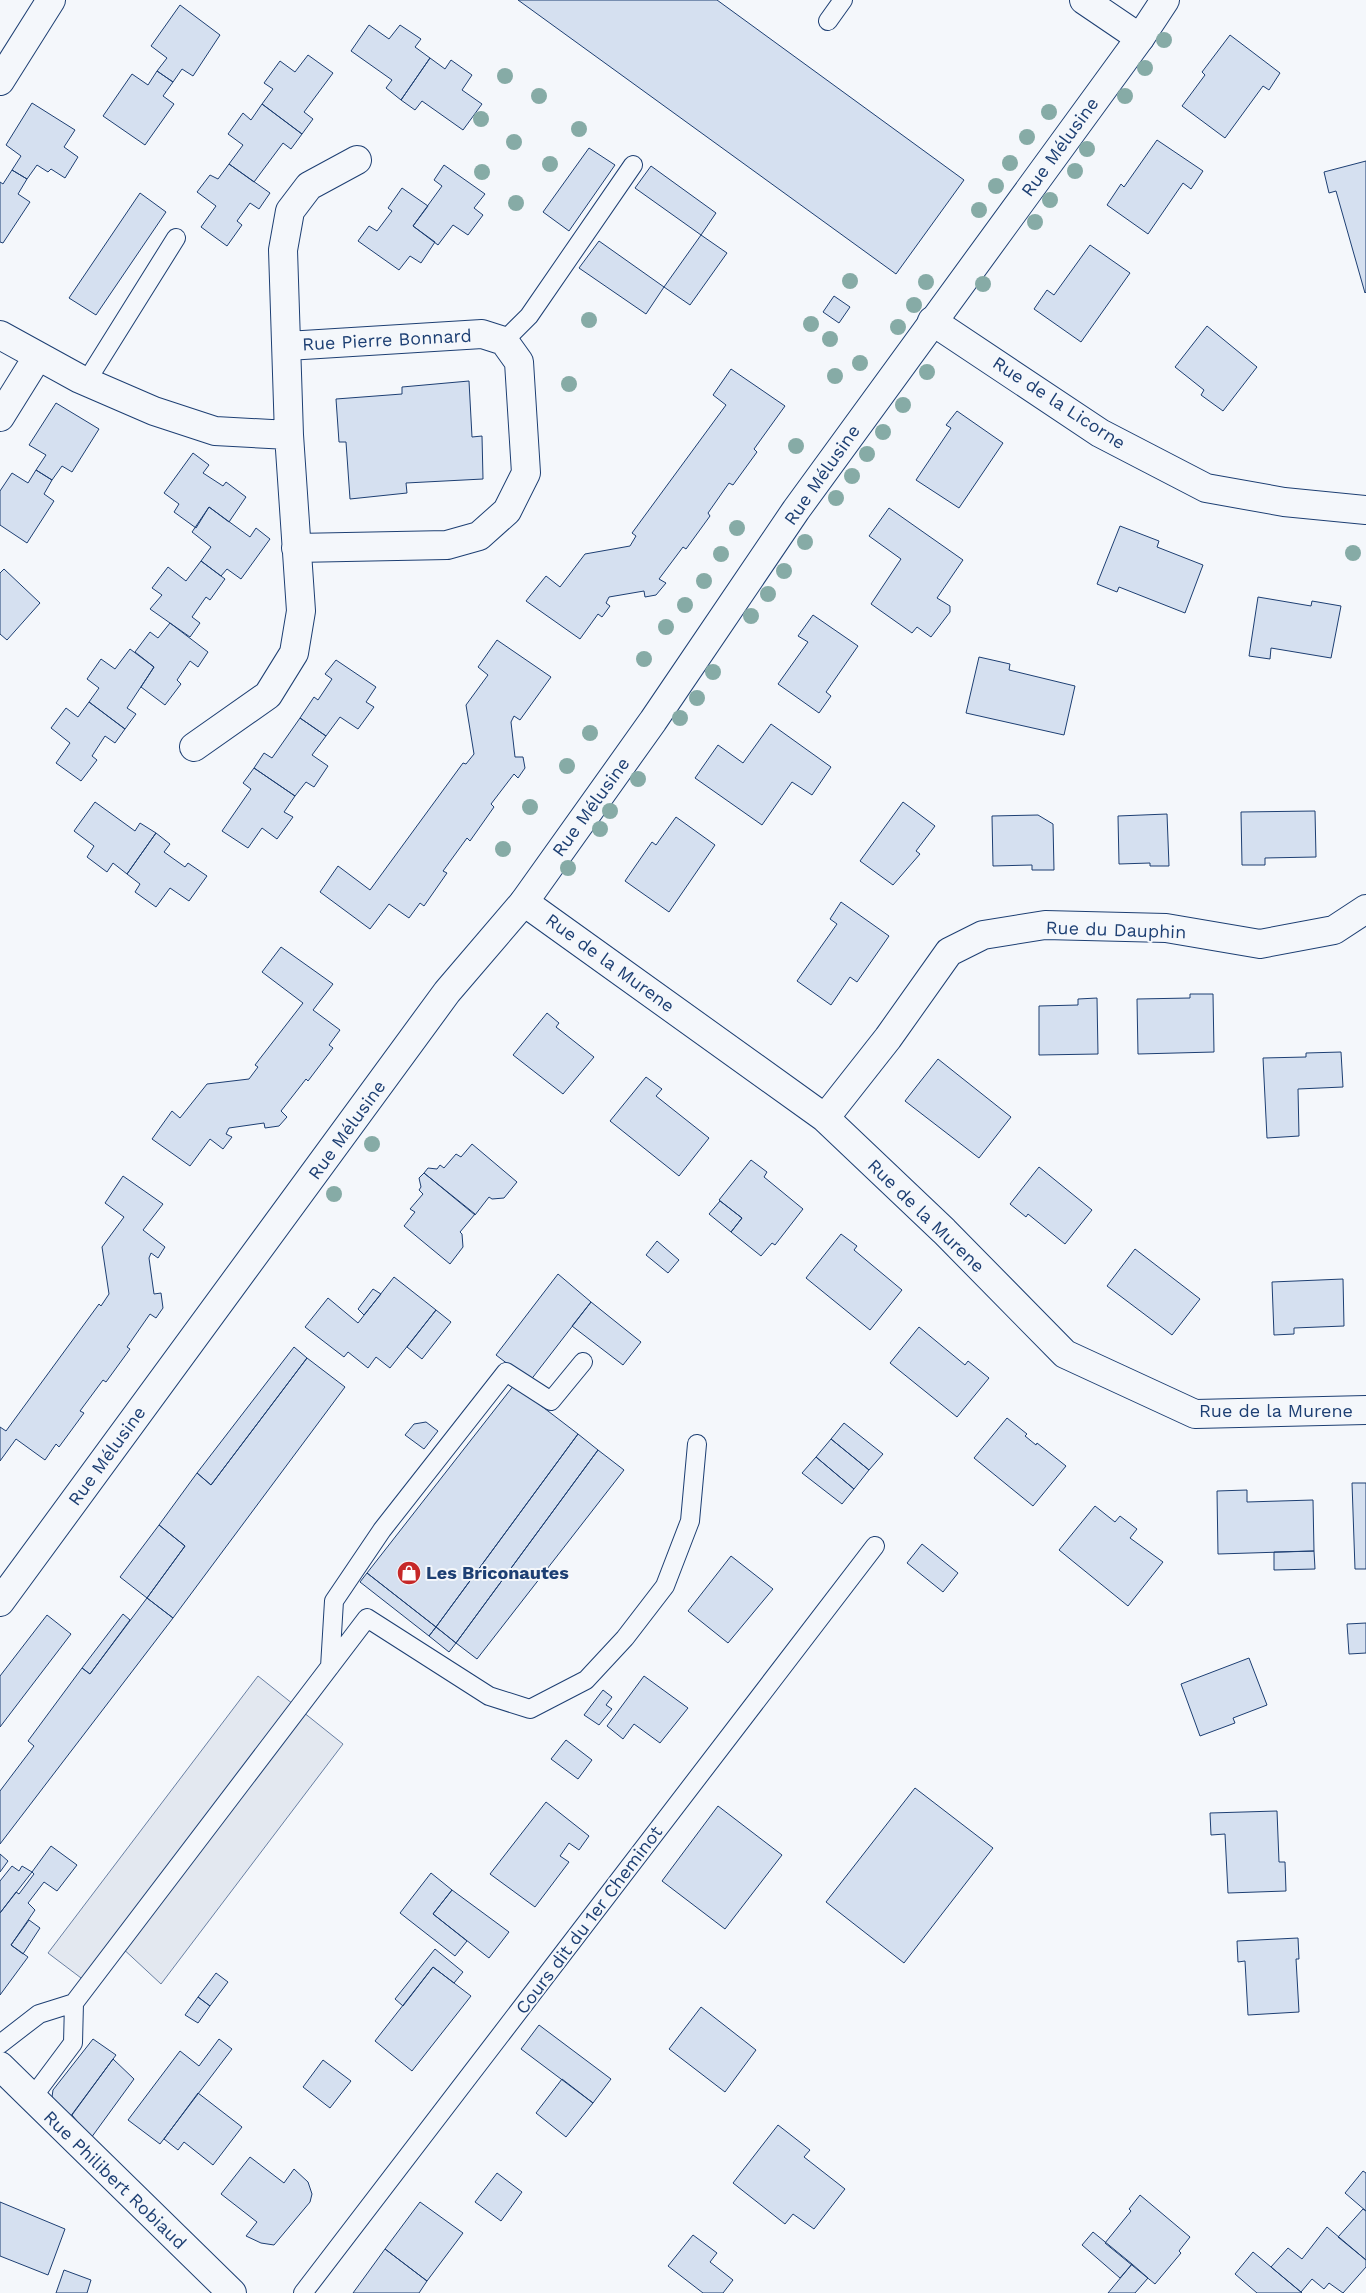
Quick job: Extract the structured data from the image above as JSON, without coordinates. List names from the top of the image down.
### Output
{
  "streets": {
    "street": [
      "Rue Mélusine",
      "Rue Pierre Bonnard",
      "Rue de la Licorne",
      "Rue du Dauphin",
      "Rue de la Murene",
      "Rue Philibert Robiaud"
    ],
    "lane": ["Cours dit du 1er Cheminot"]
  },
  "crossings": [
    ["Rue Mélusine", "Rue de la Licorne"],
    ["Rue Mélusine", "Rue de la Murene"],
    ["Rue du Dauphin", "Rue de la Murene"]
  ],
  "places": {
    "shop": ["Les Briconautes"]
  }
}
